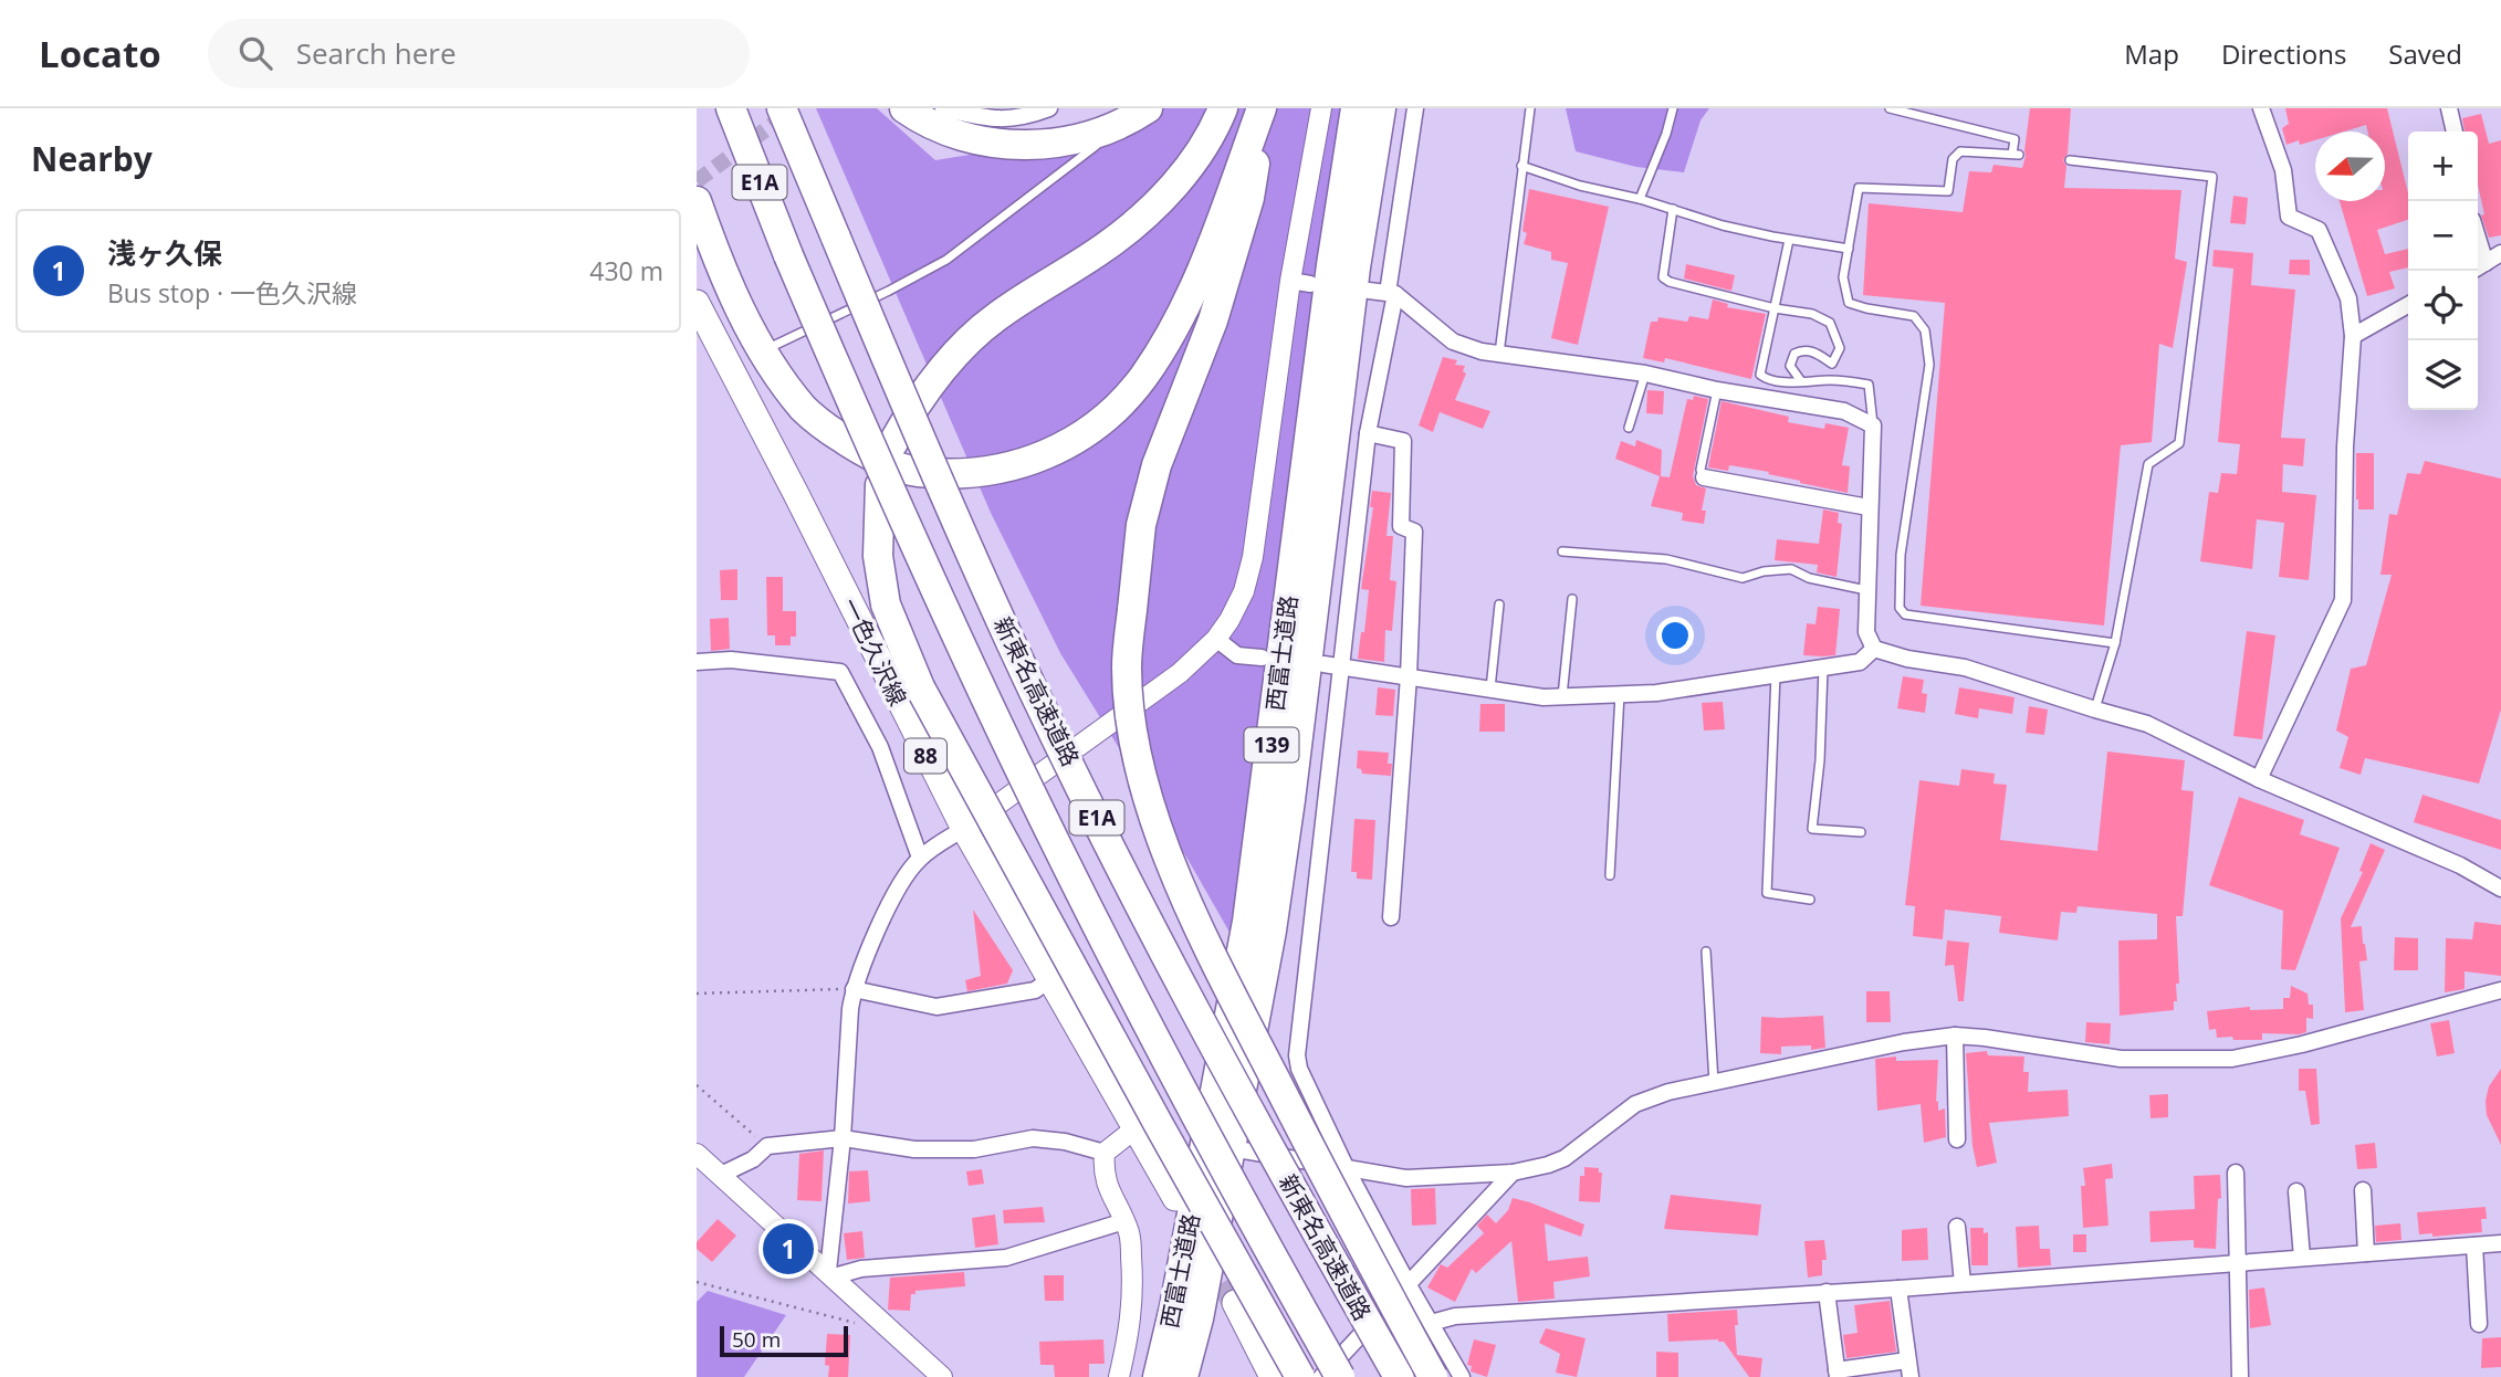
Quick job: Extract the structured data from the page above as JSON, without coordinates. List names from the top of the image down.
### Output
{
  "streets": {
    "highway": [
      "E1A",
      "西富士道路",
      "新東名高速道路",
      "139"
    ],
    "main road": ["一色久沢線", "88"]
  },
  "scale_bar": "50 m",
  "north": "left",
  "page": {
    "header": "Locato",
    "search": "Search here",
    "nav": ["Map", "Directions", "Saved"],
    "heading": "Nearby",
    "map_buttons": ["+", "−"],
    "list": [
      {
        "mark": "1",
        "name": "浅ヶ久保",
        "note": "Bus stop · 一色久沢線",
        "value": "430 m"
      }
    ],
    "pins": "1",
    "scale": "50 m"
  }
}
